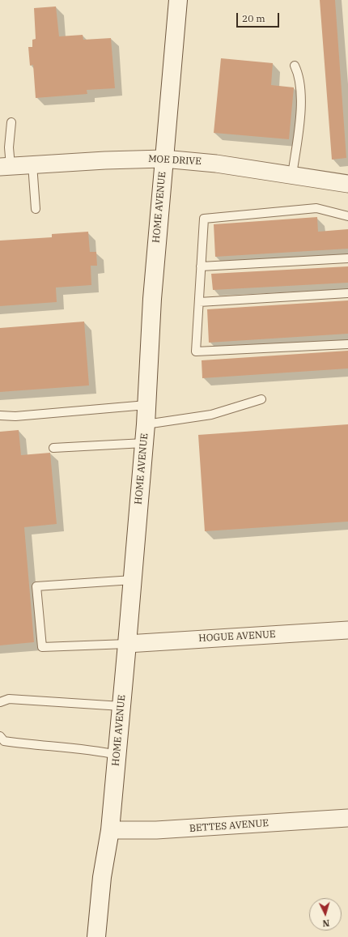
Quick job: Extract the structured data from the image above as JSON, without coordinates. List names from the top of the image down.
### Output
{
  "streets": {
    "street": [
      "MOE DRIVE",
      "HOME AVENUE",
      "HOGUE AVENUE",
      "BETTES AVENUE"
    ]
  },
  "crossings": [
    ["MOE DRIVE", "HOME AVENUE"],
    ["HOME AVENUE", "HOGUE AVENUE"],
    ["HOME AVENUE", "BETTES AVENUE"]
  ],
  "scale_bar": "20 m",
  "north": "bottom"
}
